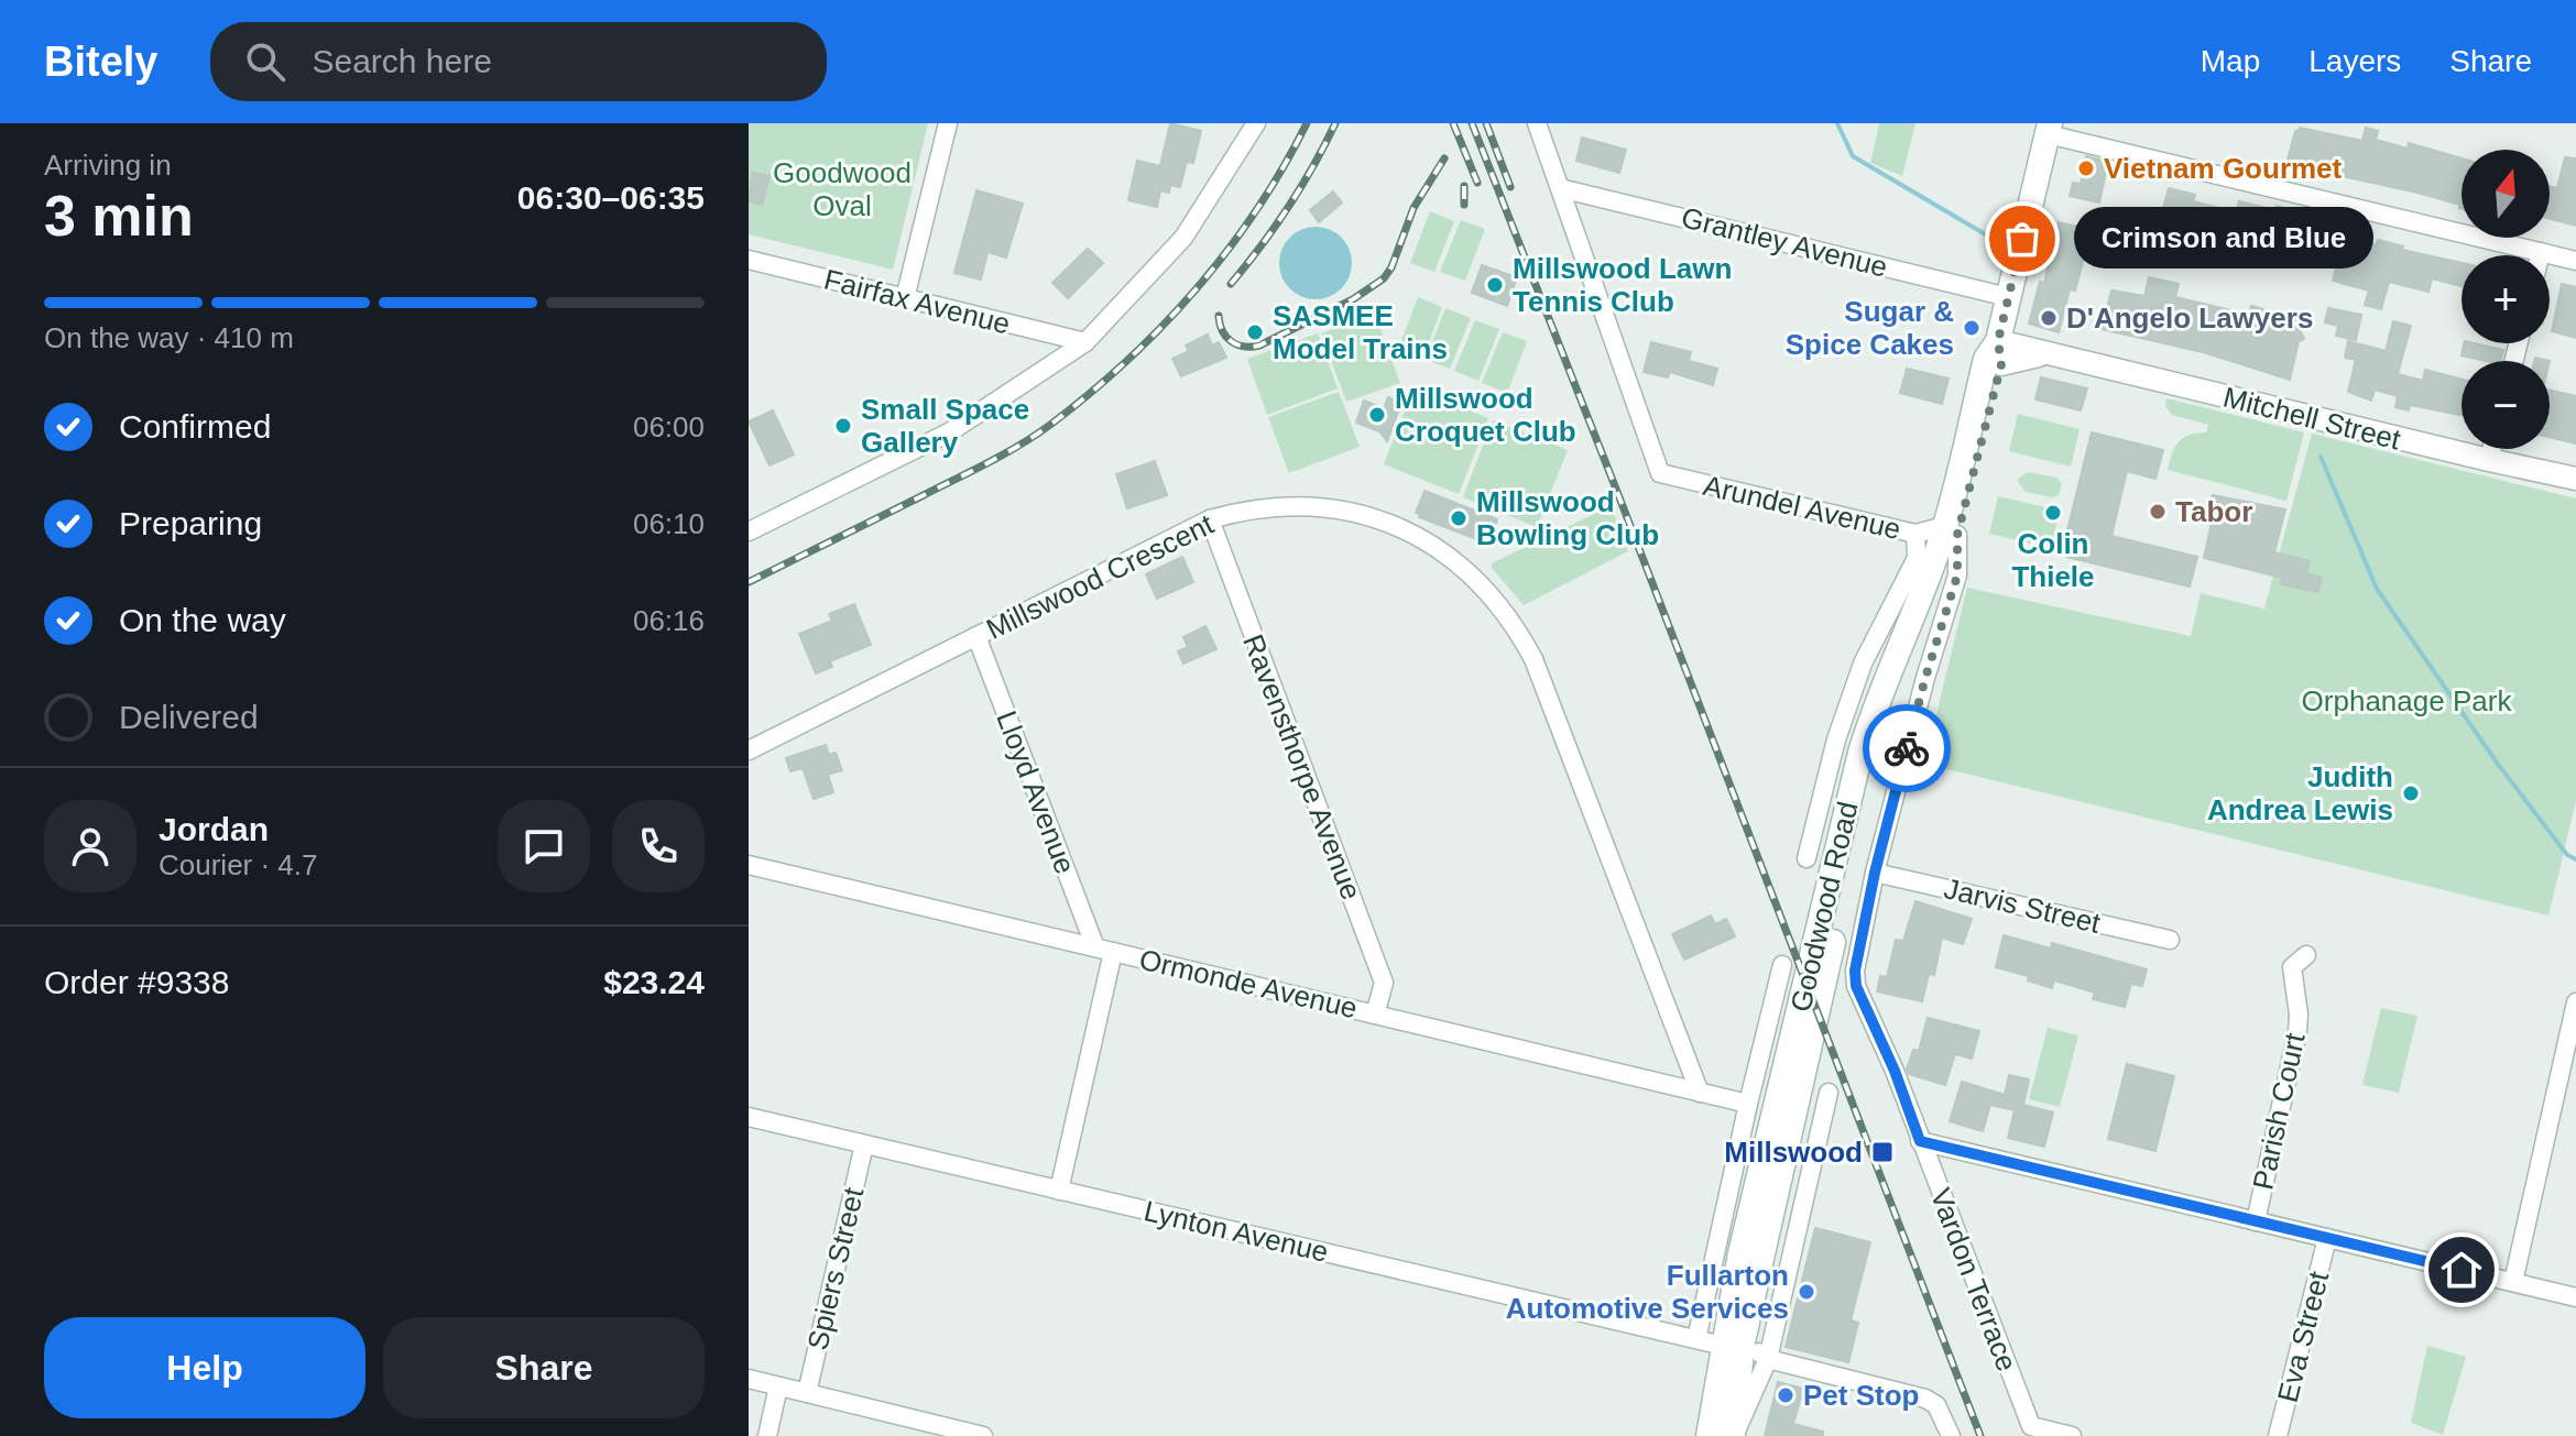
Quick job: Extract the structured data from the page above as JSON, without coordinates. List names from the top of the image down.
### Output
{
  "streets": {
    "main road": ["Goodwood Road"],
    "street": [
      "Grantley Avenue",
      "Fairfax Avenue",
      "Mitchell Street",
      "Arundel Avenue",
      "Millswood Crescent",
      "Ravensthorpe Avenue",
      "Lloyd Avenue",
      "Jarvis Street",
      "Ormonde Avenue",
      "Parish Court",
      "Lynton Avenue",
      "Spiers Street",
      "Vardon Terrace",
      "Eva Street"
    ]
  },
  "crossings": [
    ["Grantley Avenue", "Arundel Avenue"],
    ["Grantley Avenue", "Goodwood Road"],
    ["Mitchell Street", "Goodwood Road"],
    ["Arundel Avenue", "Goodwood Road"],
    ["Millswood Crescent", "Ravensthorpe Avenue"],
    ["Millswood Crescent", "Lloyd Avenue"],
    ["Millswood Crescent", "Ormonde Avenue"],
    ["Ravensthorpe Avenue", "Ormonde Avenue"],
    ["Lloyd Avenue", "Ormonde Avenue"],
    ["Jarvis Street", "Vardon Terrace"],
    ["Goodwood Road", "Lynton Avenue"],
    ["Goodwood Road", "Vardon Terrace"],
    ["Lynton Avenue", "Spiers Street"]
  ],
  "parks": ["Goodwood Oval", "Orphanage Park"],
  "places": {
    "other": [
      "Vietnam Gourmet",
      "Crimson and Blue",
      "Millswood Lawn Tennis Club",
      "D'Angelo Lawyers",
      "Sugar & Spice Cakes",
      "SASMEE Model Trains",
      "Millswood Croquet Club",
      "Small Space Gallery",
      "Tabor",
      "Colin Thiele",
      "Millswood Bowling Club",
      "Judith Andrea Lewis",
      "Fullarton Automotive Services",
      "Pet Stop"
    ],
    "transit": ["Millswood"]
  },
  "north": "top",
  "page": {
    "header": "Bitely",
    "search": "Search here",
    "nav": ["Map", "Layers", "Share"],
    "heading": ["3 min", "Arriving in", "06:30–06:35"],
    "panel": [
      "Jordan",
      "Courier · 4.7",
      "Order #9338",
      "$23.24"
    ],
    "map_buttons": ["+", "−"],
    "bubble": "Crimson and Blue",
    "bar": "On the way · 410 m",
    "list": [
      ["Confirmed", "06:00"],
      ["Preparing", "06:10"],
      ["On the way", "06:16"],
      "Delivered"
    ],
    "buttons": ["Help", "Share"]
  }
}
